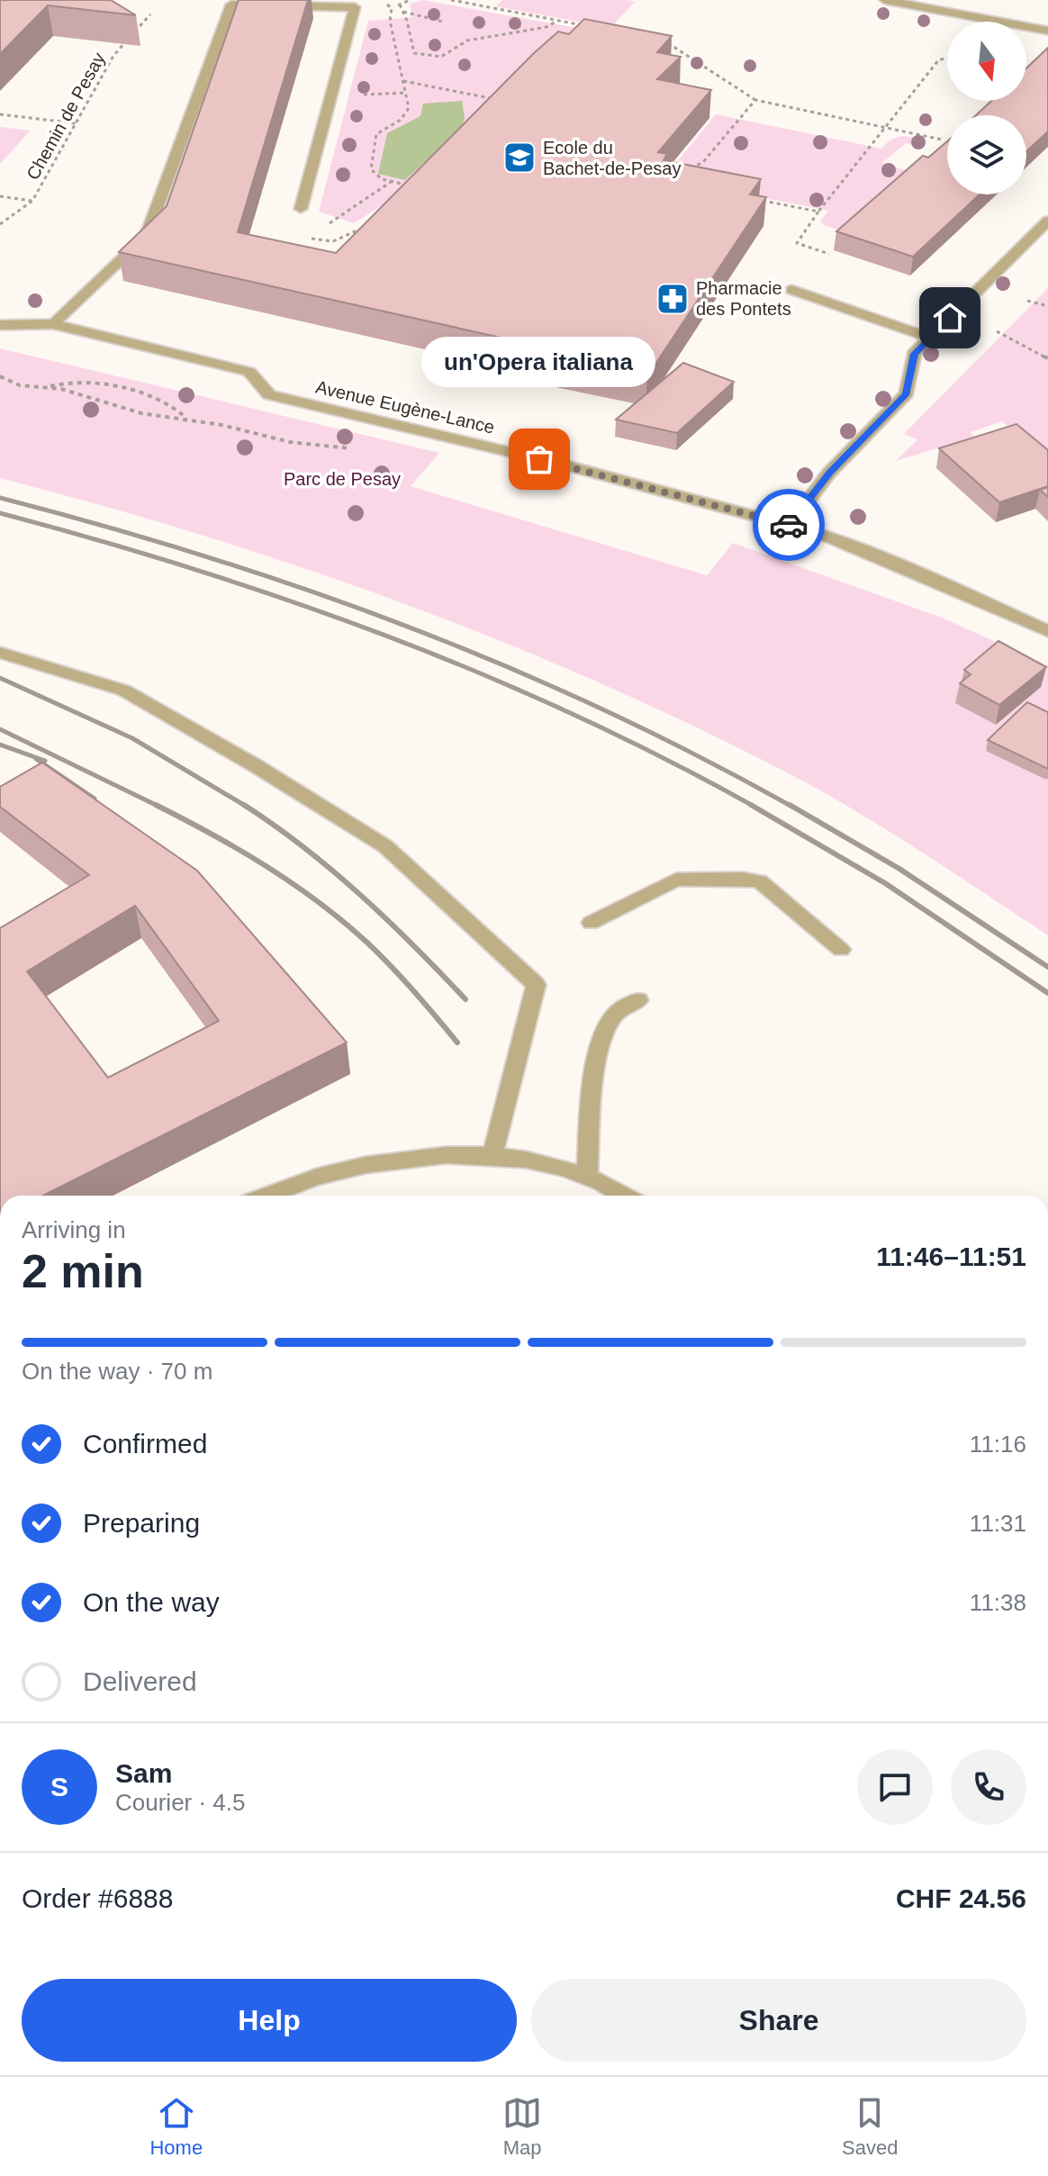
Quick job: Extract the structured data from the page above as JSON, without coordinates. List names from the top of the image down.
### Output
{
  "streets": {
    "street": ["Avenue Eugène-Lance"],
    "path": ["Chemin de Pesay"]
  },
  "parks": ["Parc de Pesay"],
  "places": {
    "school or university": ["Ecole du Bachet-de-Pesay"],
    "pharmacy": ["Pharmacie des Pontets"],
    "other": ["un'Opera italiana"]
  },
  "north": "bottom",
  "page": {
    "bubble": "un'Opera italiana",
    "heading": ["2 min", "Arriving in", "11:46–11:51"],
    "panel": [
      "Sam",
      "Courier · 4.5",
      "Order #6888",
      "CHF 24.56"
    ],
    "bar": "On the way · 70 m",
    "list": [
      ["Confirmed", "11:16"],
      ["Preparing", "11:31"],
      ["On the way", "11:38"],
      "Delivered"
    ],
    "round": "S",
    "buttons": ["Help", "Share"],
    "tabs": ["Home", "Map", "Saved"]
  }
}
